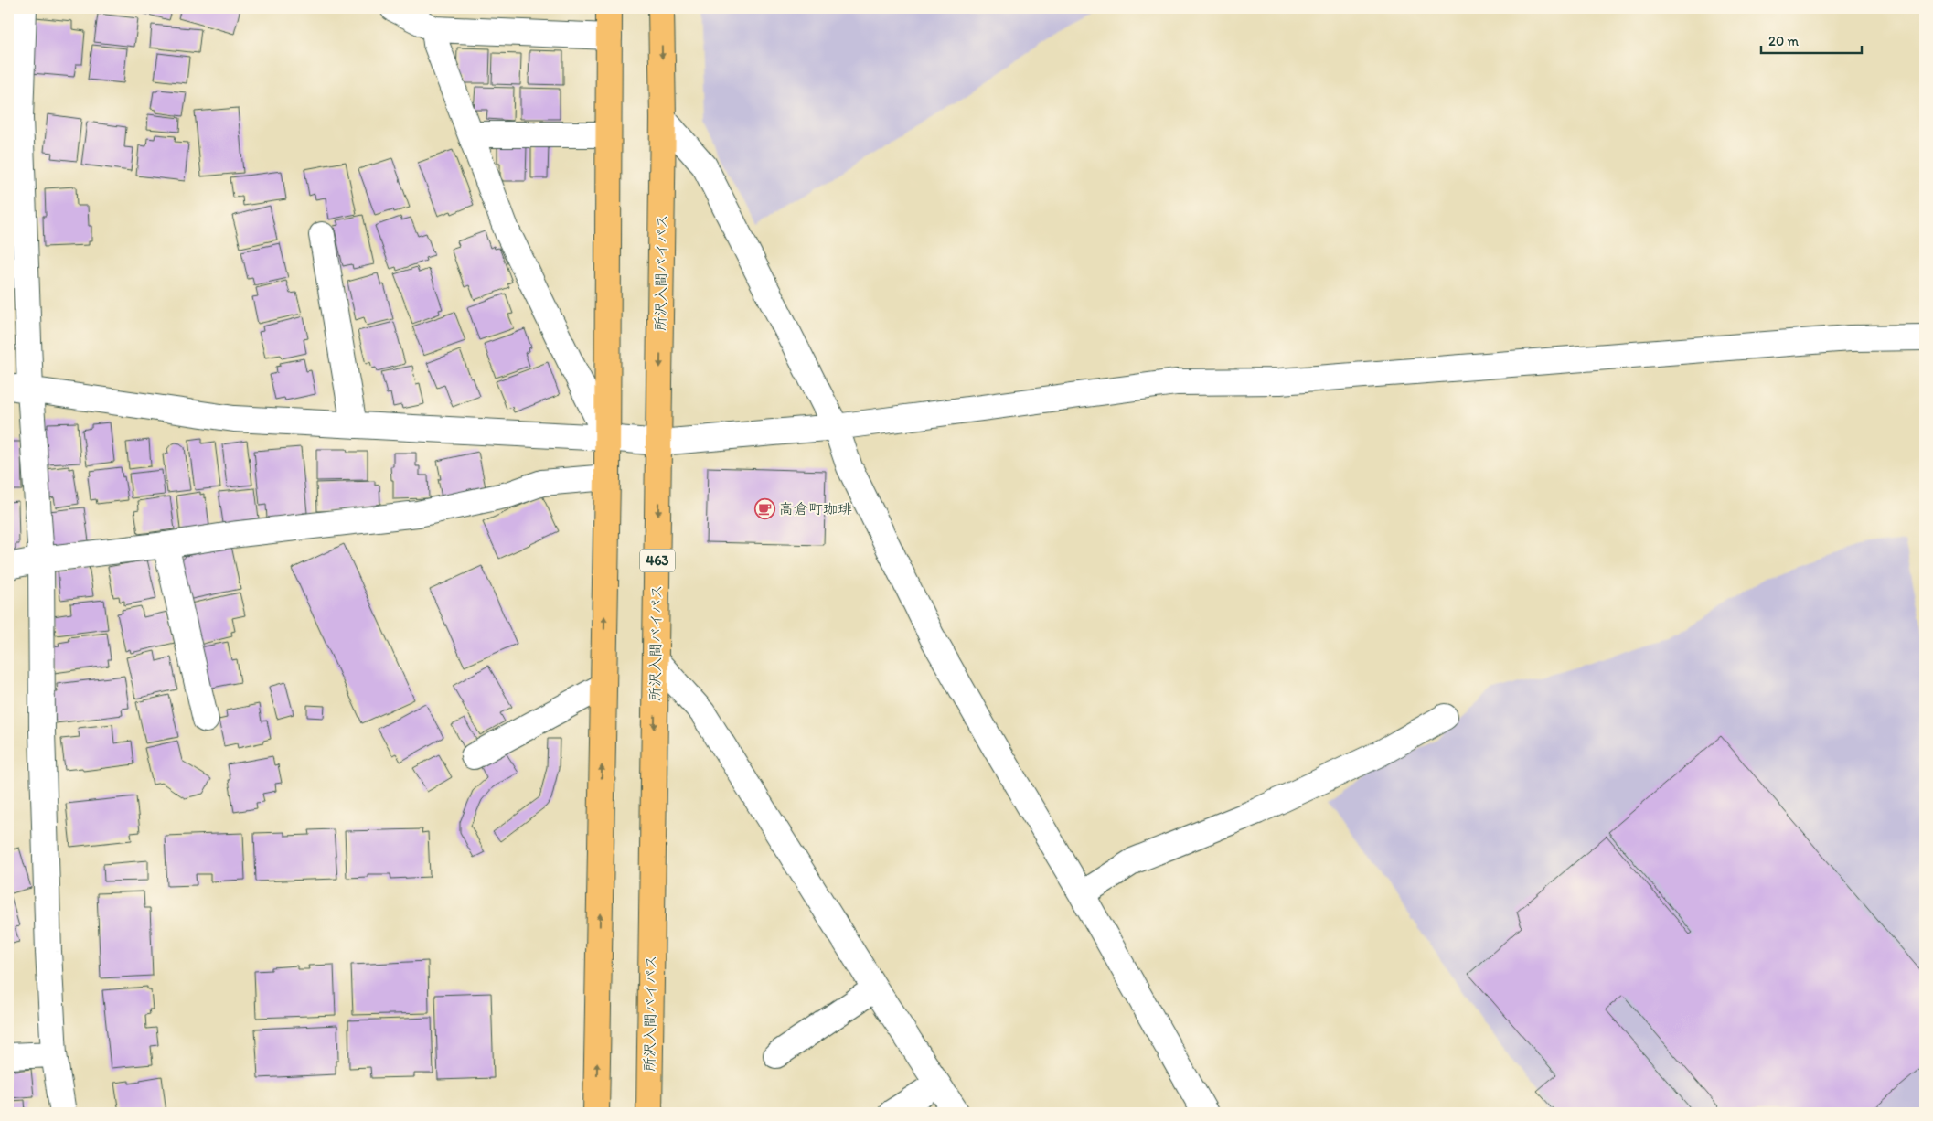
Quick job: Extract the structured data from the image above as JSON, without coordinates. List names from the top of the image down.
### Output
{
  "streets": {
    "highway": ["所沢入間バイパス", "463"]
  },
  "places": {
    "cafe": ["高倉町珈琲"]
  },
  "scale_bar": "20 m"
}
